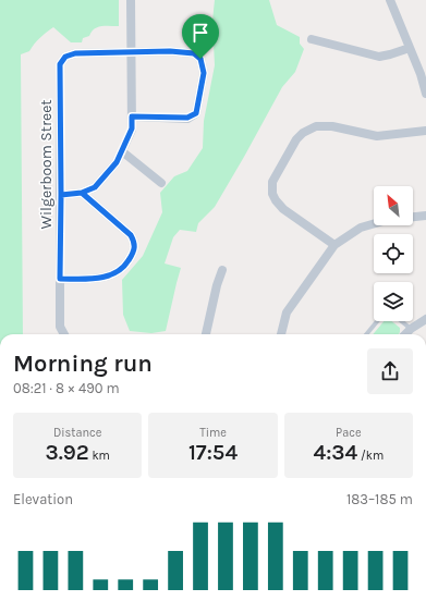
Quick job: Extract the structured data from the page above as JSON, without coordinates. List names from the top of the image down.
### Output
{
  "streets": {
    "street": ["Wilgerboom Street"]
  },
  "north": "top left",
  "page": {
    "heading": ["Morning run", "08:21 · 8 × 490 m"],
    "stats": [
      ["Distance", "3.92 km"],
      ["Time", "17:54"],
      ["Pace", "4:34 /km"]
    ],
    "chart": ["Elevation", "183–185 m"]
  }
}
